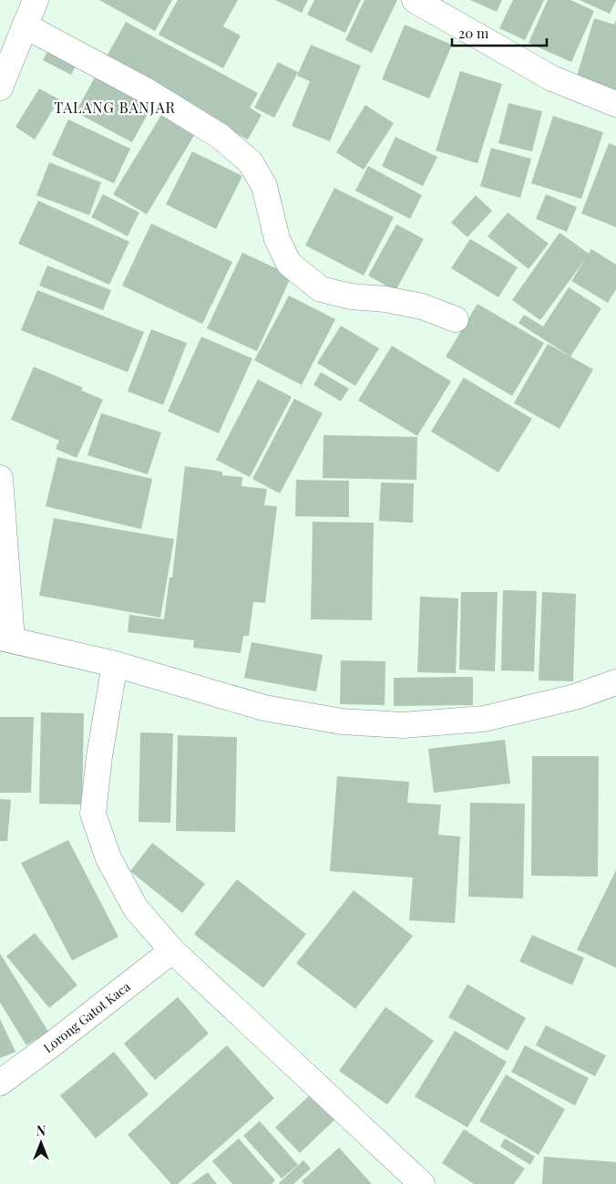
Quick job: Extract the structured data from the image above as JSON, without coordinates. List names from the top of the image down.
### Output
{
  "streets": {
    "street": ["Lorong Gatot Kaca"]
  },
  "districts": ["TALANG BANJAR"],
  "scale_bar": "20 m",
  "north": "top"
}
